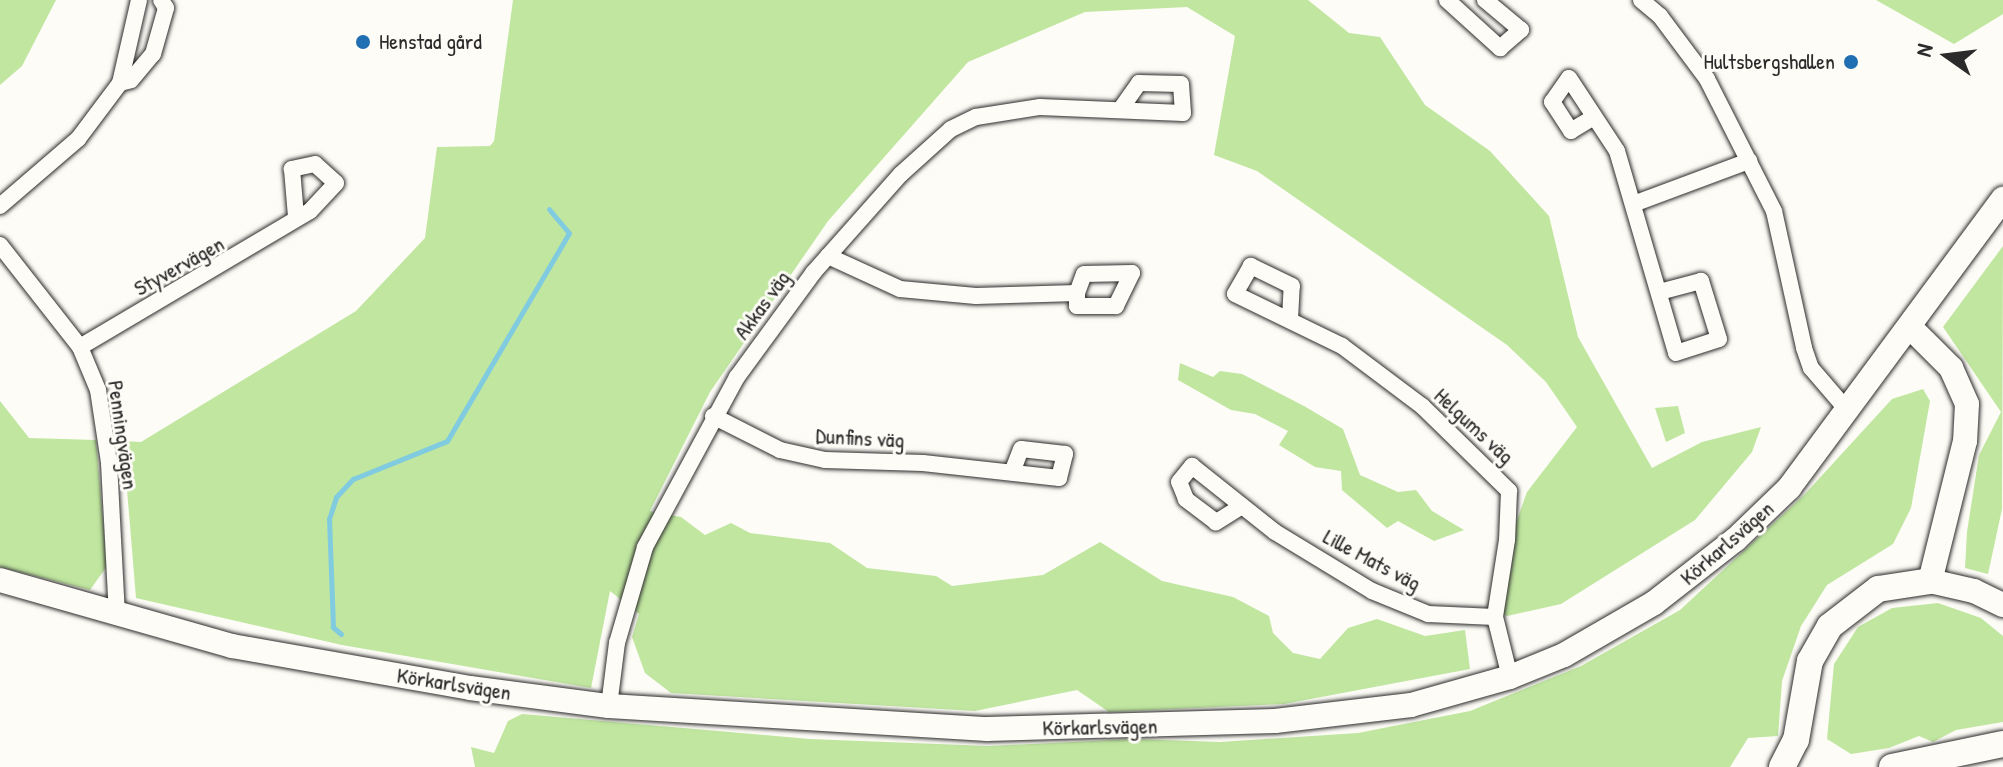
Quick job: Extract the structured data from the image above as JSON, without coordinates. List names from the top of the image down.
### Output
{
  "streets": {
    "street": [
      "Styvervägen",
      "Akkas väg",
      "Helgums väg",
      "Penningvägen",
      "Dunfins väg",
      "Körkarlsvägen",
      "Lille Mats väg"
    ]
  },
  "crossings": [
    ["Styvervägen", "Penningvägen"],
    ["Akkas väg", "Dunfins väg"],
    ["Akkas väg", "Körkarlsvägen"],
    ["Helgums väg", "Körkarlsvägen"],
    ["Helgums väg", "Lille Mats väg"],
    ["Penningvägen", "Körkarlsvägen"]
  ],
  "places": ["Henstad gård", "Hultsbergshallen"],
  "north": "left"
}
